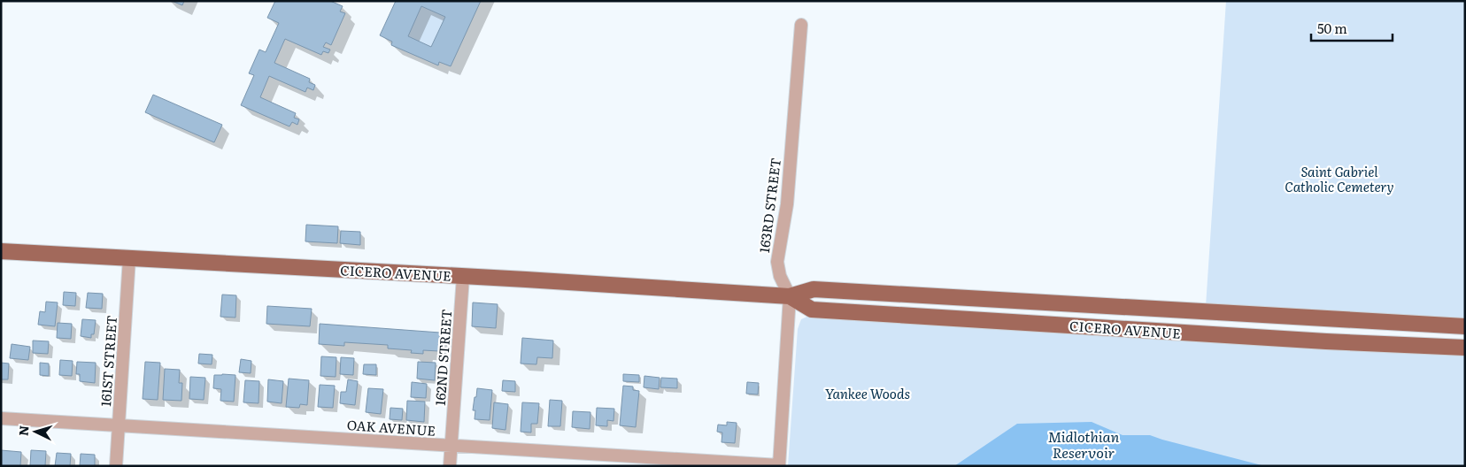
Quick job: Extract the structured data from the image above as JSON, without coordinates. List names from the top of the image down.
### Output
{
  "streets": {
    "main road": ["CICERO AVENUE"],
    "street": [
      "163RD STREET",
      "162ND STREET",
      "161ST STREET",
      "OAK AVENUE"
    ]
  },
  "crossings": [
    ["163RD STREET", "CICERO AVENUE"],
    ["CICERO AVENUE", "162ND STREET"],
    ["CICERO AVENUE", "161ST STREET"],
    ["162ND STREET", "OAK AVENUE"],
    ["161ST STREET", "OAK AVENUE"]
  ],
  "water": ["Midlothian Reservoir"],
  "parks": ["Saint Gabriel Catholic Cemetery", "Yankee Woods"],
  "scale_bar": "50 m",
  "north": "left"
}
